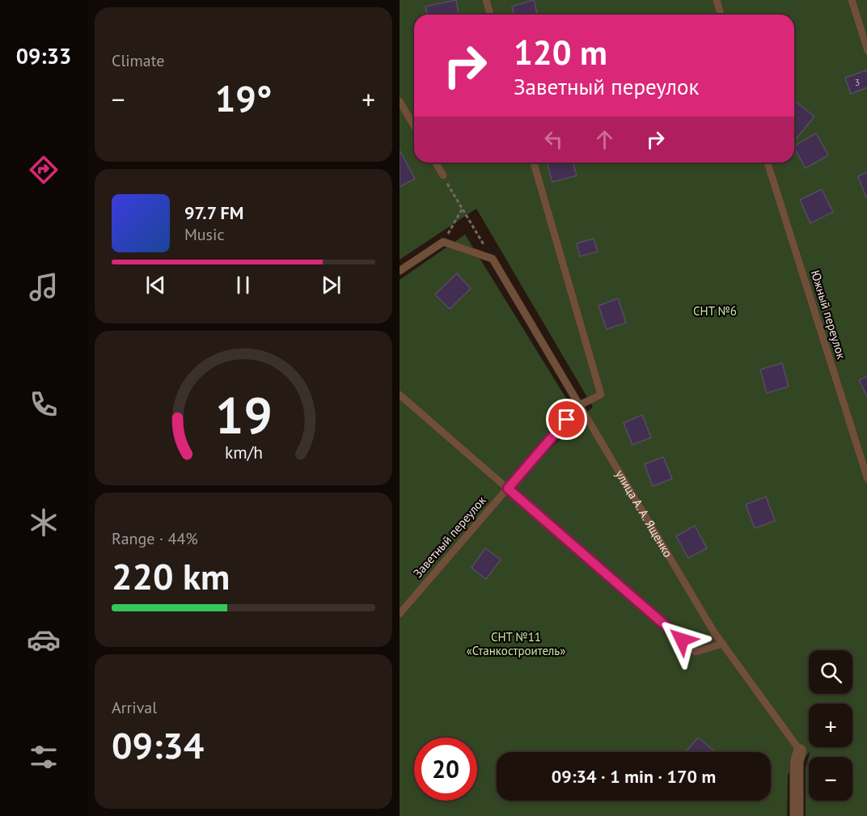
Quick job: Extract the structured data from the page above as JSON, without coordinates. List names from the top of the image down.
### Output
{
  "streets": {
    "street": ["улица А. А. Ященко"],
    "lane": ["Южный переулок", "Заветный переулок"]
  },
  "crossings": [
    ["улица А. А. Ященко", "Заветный переулок"]
  ],
  "parks": ["СНТ №6", "СНТ №11 «Станкостроитель»"],
  "house_numbers": ["3"],
  "page": {
    "tabs": "09:33",
    "tile": [
      "Climate",
      ["Range · 44%", "220 km"],
      ["Arrival", "09:34"]
    ],
    "turn": ["120 m", "Заветный переулок"],
    "heat": ["−", "19°", "+"],
    "song": ["97.7 FM", "Music"],
    "map_buttons": ["+", "−"],
    "limit": "20",
    "trip": "09:34 · 1 min · 170 m",
    "gauge": ["19", "km/h"]
  }
}
